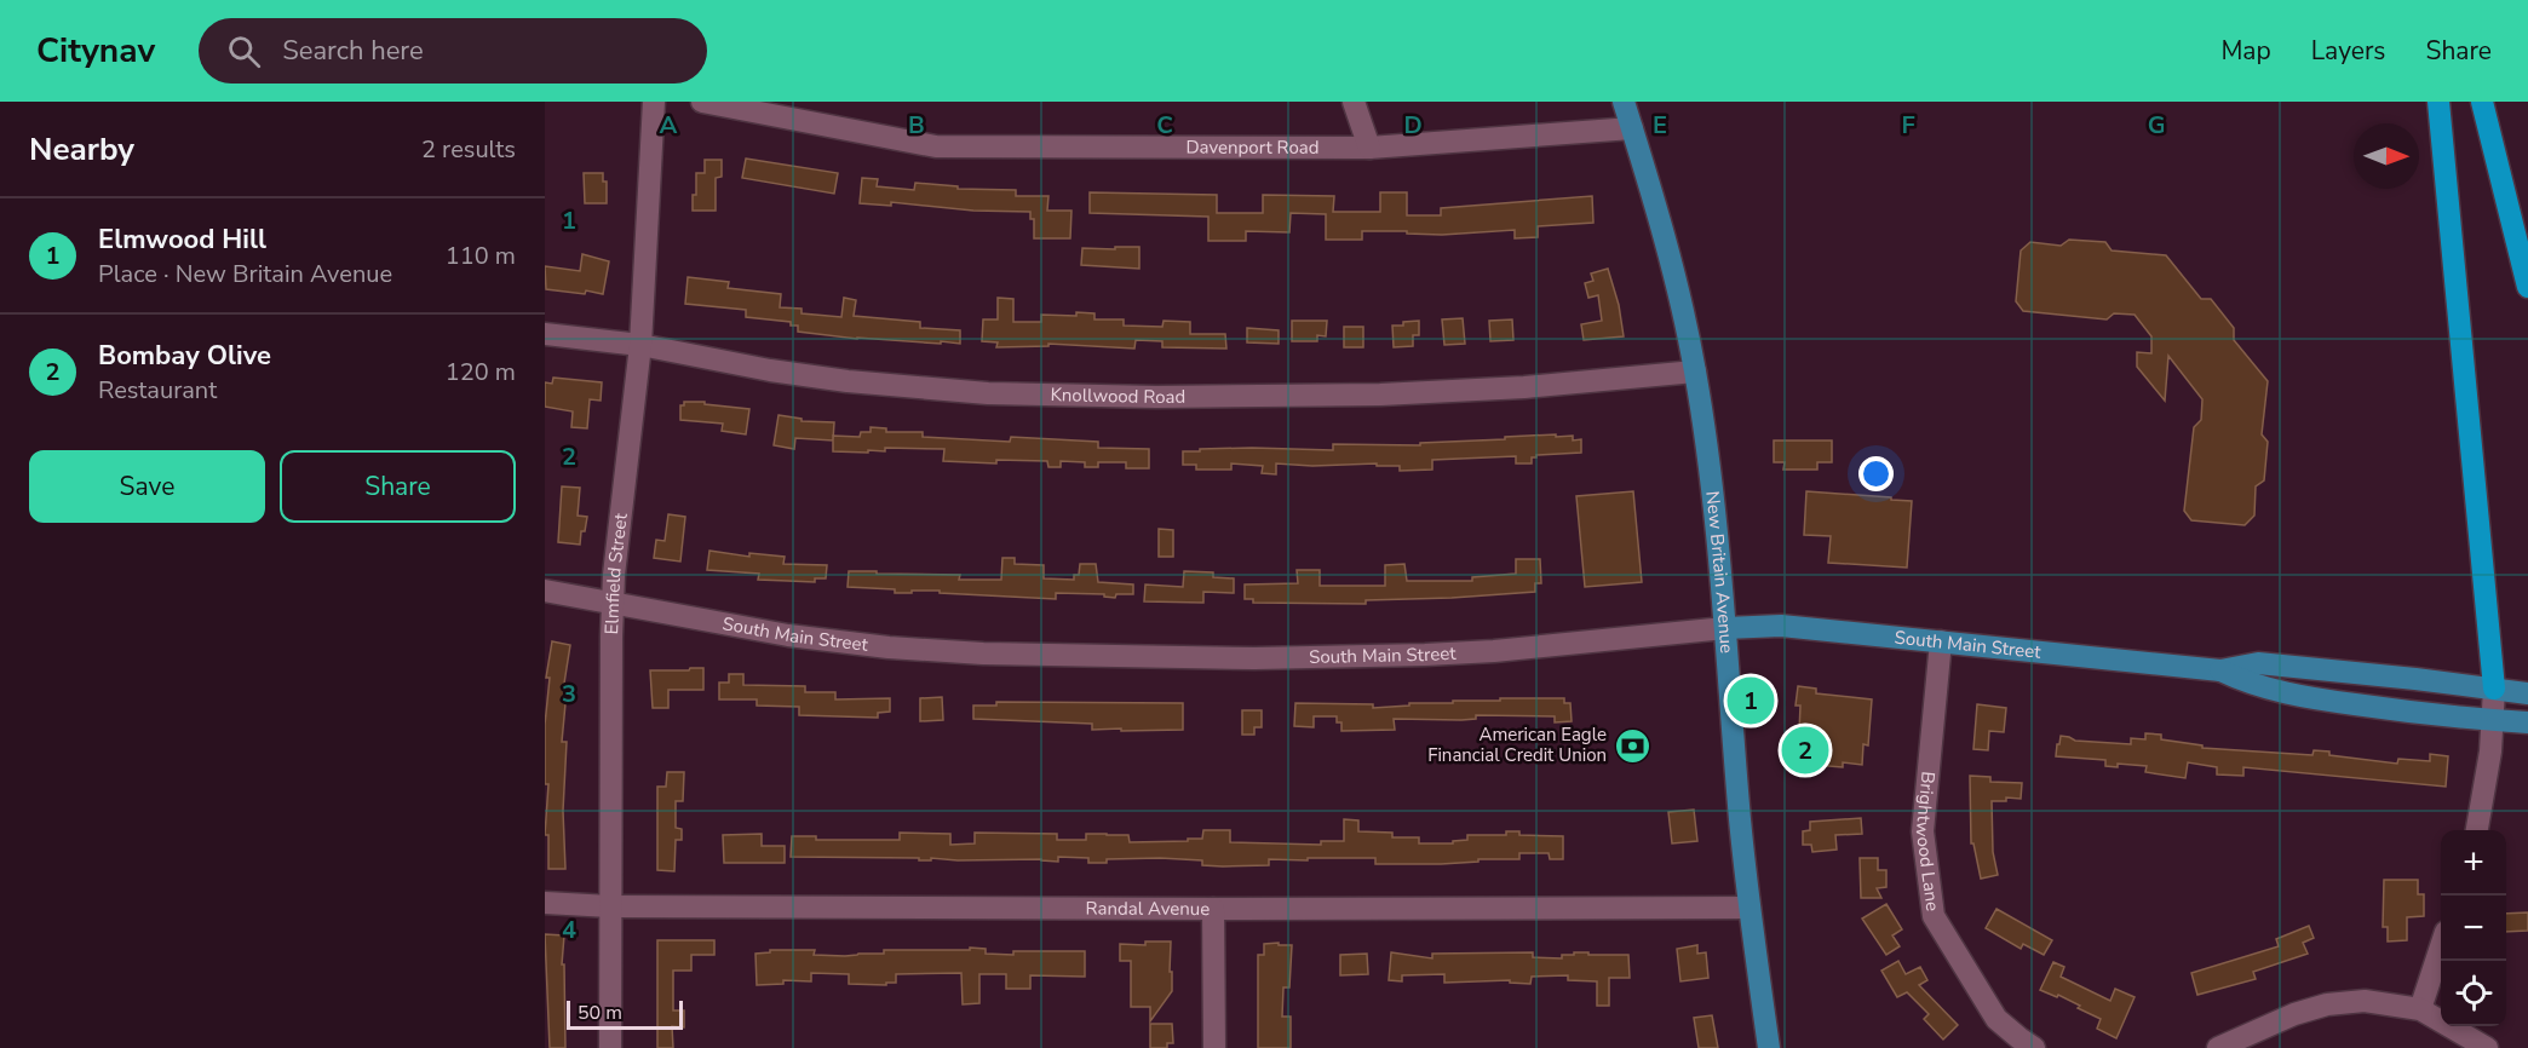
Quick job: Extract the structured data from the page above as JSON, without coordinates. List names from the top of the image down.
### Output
{
  "streets": {
    "main road": ["New Britain Avenue", "South Main Street"],
    "street": [
      "Davenport Road",
      "Knollwood Road",
      "Elmfield Street",
      "Brightwood Lane",
      "Randal Avenue"
    ]
  },
  "crossings": [
    ["Davenport Road", "New Britain Avenue"],
    ["Knollwood Road", "New Britain Avenue"],
    ["Knollwood Road", "Elmfield Street"],
    ["New Britain Avenue", "South Main Street"],
    ["New Britain Avenue", "Randal Avenue"],
    ["Elmfield Street", "South Main Street"],
    ["Elmfield Street", "Randal Avenue"],
    ["South Main Street", "Brightwood Lane"]
  ],
  "places": {
    "bank": ["American Eagle Financial Credit Union"]
  },
  "scale_bar": "50 m",
  "north": "right",
  "page": {
    "header": "Citynav",
    "search": "Search here",
    "nav": ["Map", "Layers", "Share"],
    "heading": ["Nearby", "2 results"],
    "list": [
      {
        "mark": "1",
        "name": "Elmwood Hill",
        "note": "Place · New Britain Avenue",
        "value": "110 m"
      },
      {
        "mark": "2",
        "name": "Bombay Olive",
        "note": "Restaurant",
        "value": "120 m"
      }
    ],
    "buttons": ["Save", "Share"],
    "pins": ["1", "2"],
    "map_buttons": ["+", "−"],
    "scale": "50 m"
  },
  "grid": {
    "columns": [
      "A",
      "B",
      "C",
      "D",
      "E",
      "F",
      "G"
    ],
    "rows": [
      "1",
      "2",
      "3",
      "4"
    ]
  }
}
